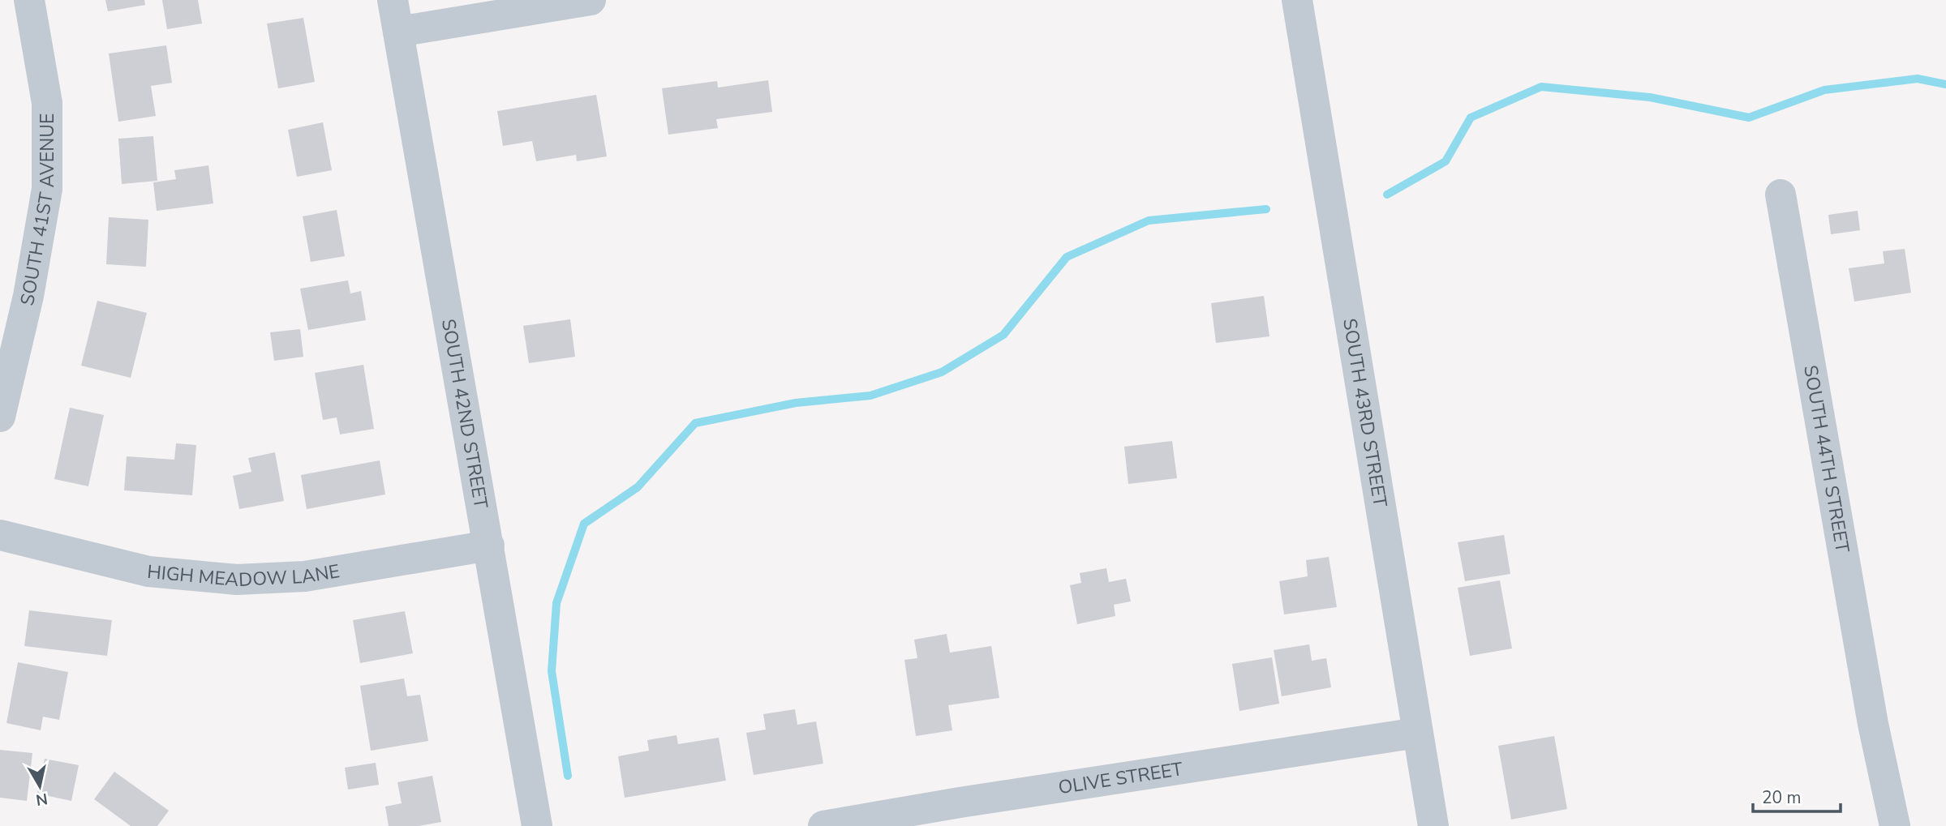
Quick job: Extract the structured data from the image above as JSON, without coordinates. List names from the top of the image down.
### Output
{
  "streets": {
    "street": [
      "SOUTH 41ST AVENUE",
      "SOUTH 42ND STREET",
      "SOUTH 43RD STREET",
      "SOUTH 44TH STREET",
      "HIGH MEADOW LANE",
      "OLIVE STREET"
    ]
  },
  "crossings": [
    ["SOUTH 42ND STREET", "HIGH MEADOW LANE"],
    ["SOUTH 43RD STREET", "OLIVE STREET"]
  ],
  "scale_bar": "20 m",
  "north": "bottom"
}
